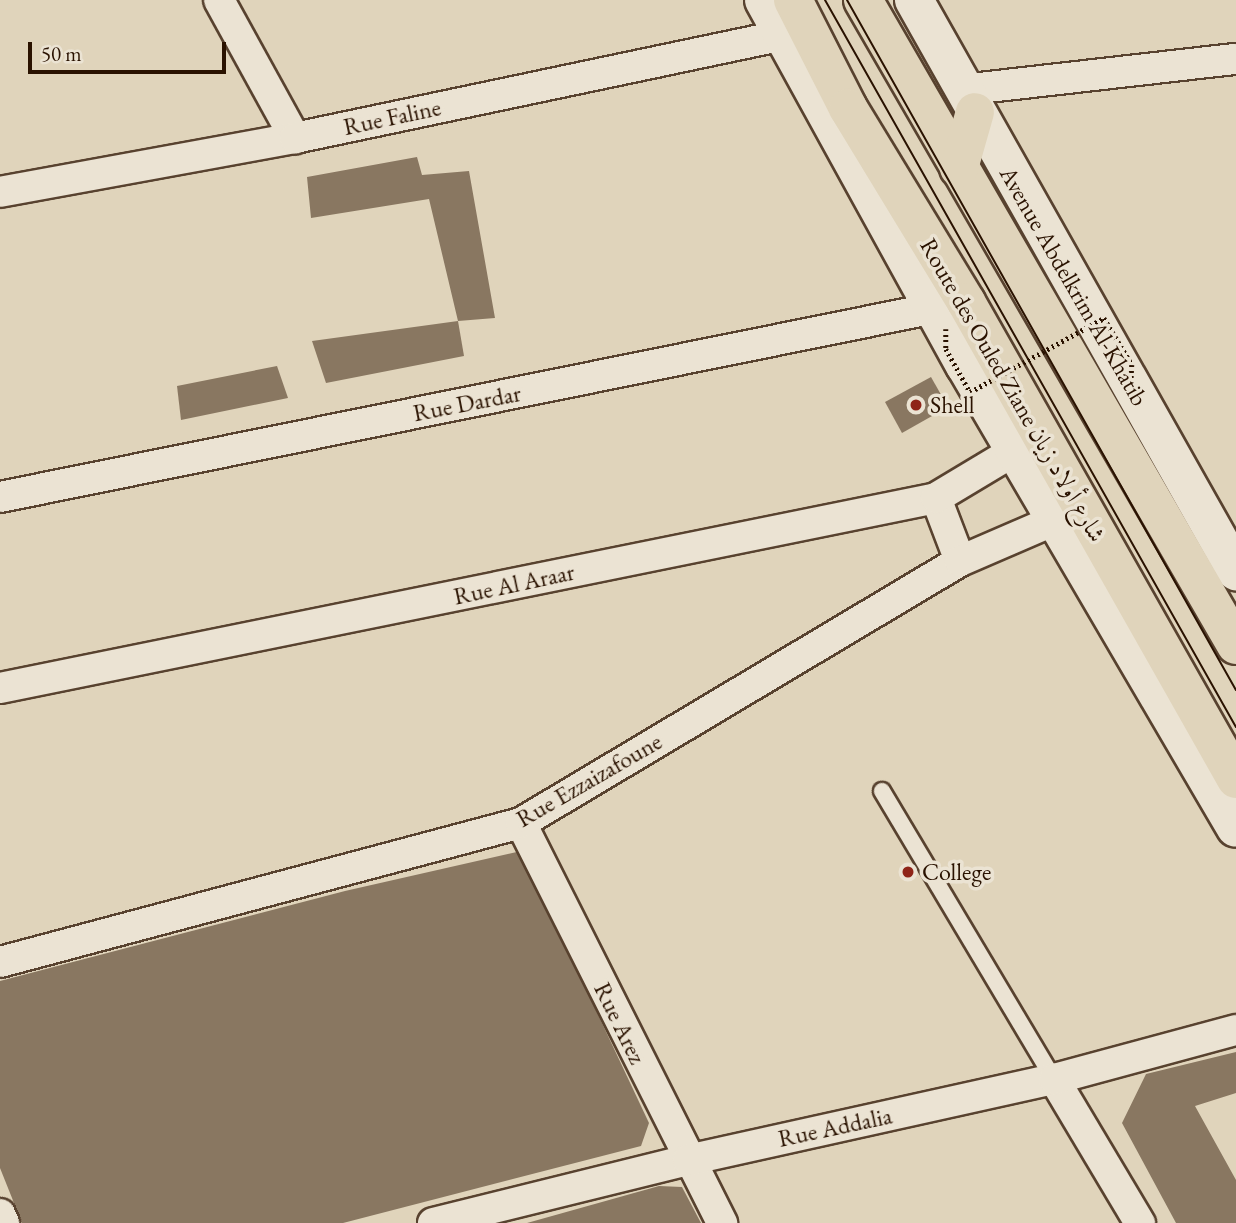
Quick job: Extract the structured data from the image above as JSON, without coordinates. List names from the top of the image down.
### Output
{
  "streets": {
    "highway": ["Route des Ouled Ziane شارع أولاد زيان"],
    "street": [
      "Rue Faline",
      "Avenue Abdelkrim Al-Khatib",
      "Rue Dardar",
      "Rue Al Araar",
      "Rue Ezzaizafoune",
      "Rue Arez",
      "Rue Addalia"
    ]
  },
  "crossings": [
    ["Rue Faline", "Route des Ouled Ziane شارع أولاد زيان"],
    ["Rue Ezzaizafoune", "Rue Arez"],
    ["Rue Arez", "Rue Addalia"]
  ],
  "places": ["Shell", "College"],
  "scale_bar": "50 m"
}
